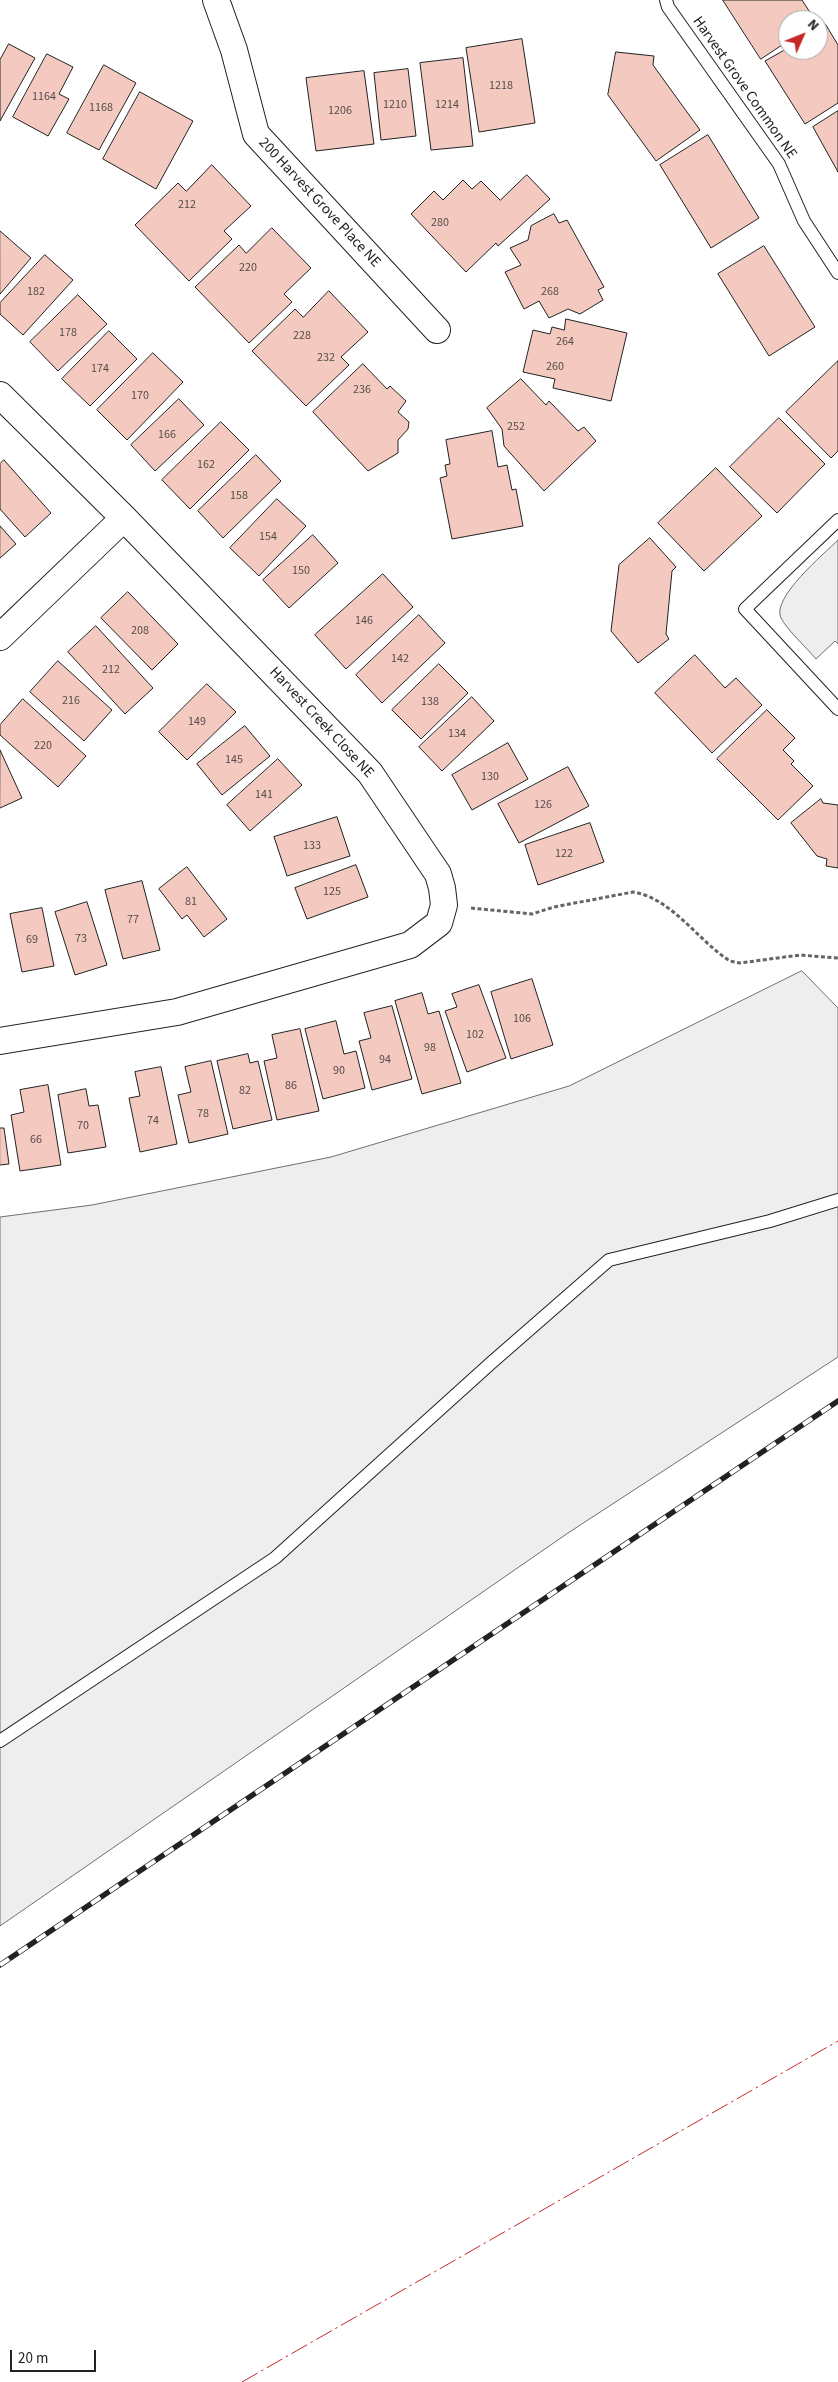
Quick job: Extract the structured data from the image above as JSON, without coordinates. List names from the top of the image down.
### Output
{
  "streets": {
    "street": ["200 Harvest Grove Place NE", "Harvest Creek Close NE"],
    "lane": ["Harvest Grove Common NE"]
  },
  "house_numbers": [
    "1218",
    "1164",
    "1210",
    "1214",
    "1168",
    "1206",
    "212",
    "280",
    "220",
    "182",
    "268",
    "178",
    "228",
    "264",
    "232",
    "260",
    "174",
    "236",
    "170",
    "252",
    "166",
    "162",
    "158",
    "154",
    "150",
    "146",
    "208",
    "142",
    "212",
    "216",
    "138",
    "149",
    "134",
    "220",
    "145",
    "130",
    "141",
    "126",
    "133",
    "122",
    "125",
    "81",
    "77",
    "73",
    "69",
    "106",
    "102",
    "98",
    "94",
    "90",
    "86",
    "82",
    "78",
    "74",
    "70",
    "66"
  ],
  "scale_bar": "20 m",
  "north": "top right"
}
